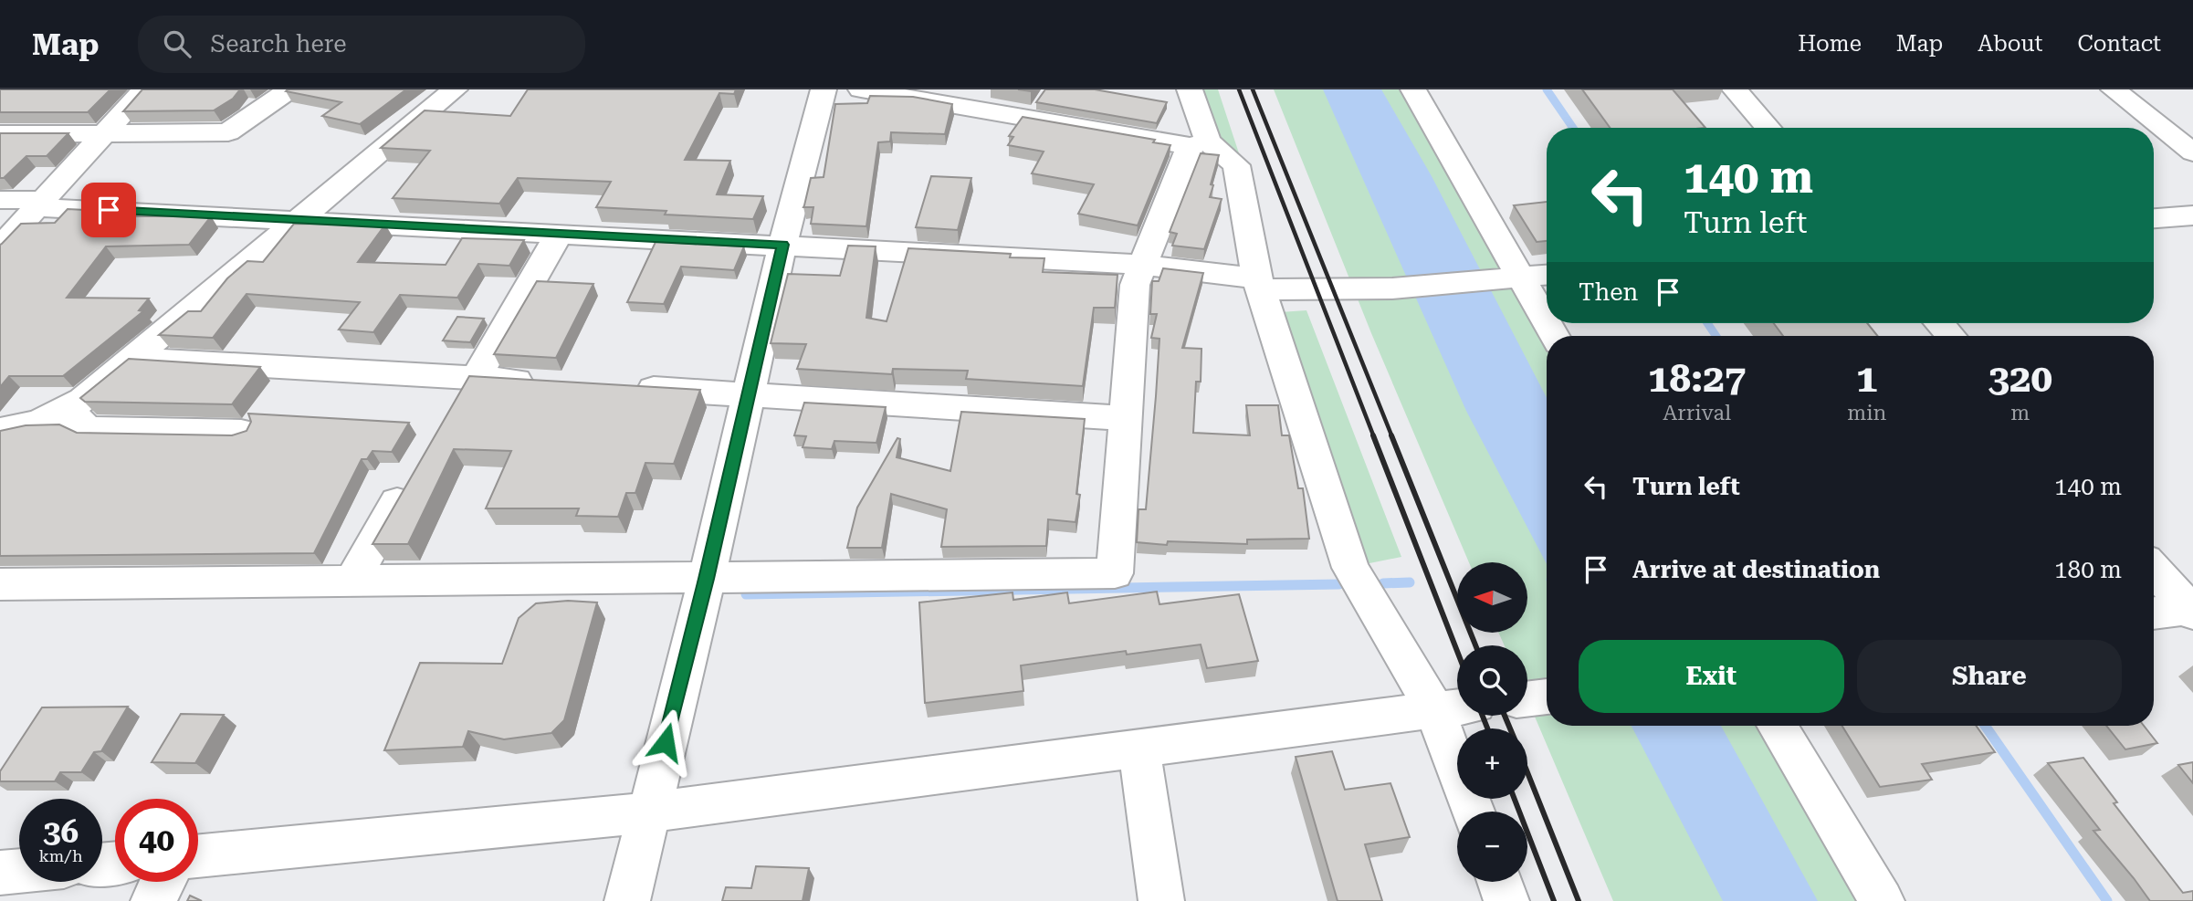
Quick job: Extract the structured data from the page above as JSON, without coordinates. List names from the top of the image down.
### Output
{
  "north": "left",
  "page": {
    "header": "Map",
    "search": "Search here",
    "nav": [
      "Home",
      "Map",
      "About",
      "Contact"
    ],
    "turn": ["140 m", "Turn left"],
    "then": "Then",
    "eta": [
      "18:27",
      "Arrival",
      "1",
      "min",
      "320",
      "m"
    ],
    "list": [
      {
        "name": "Turn left",
        "value": "140 m"
      },
      {
        "name": "Arrive at destination",
        "value": "180 m"
      }
    ],
    "map_buttons": ["+", "−"],
    "buttons": ["Exit", "Share"],
    "speed": "36 km/h",
    "limit": "40"
  }
}
